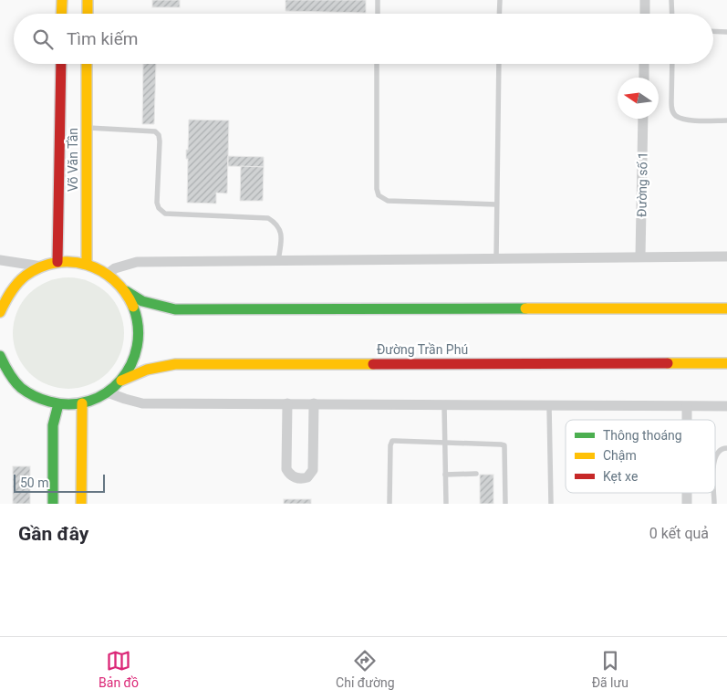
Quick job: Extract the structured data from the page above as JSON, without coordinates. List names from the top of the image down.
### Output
{
  "streets": {
    "main road": ["Võ Văn Tần", "Đường Trần Phú"],
    "street": ["Đường số 1"]
  },
  "legend": ["Thông thoáng", "Chậm", "Kẹt xe"],
  "scale_bar": "50 m",
  "north": "left",
  "page": {
    "search": "Tìm kiếm",
    "scale": "50 m",
    "heading": ["Gần đây", "0 kết quả"],
    "nav": ["Bản đồ", "Chỉ đường", "Đã lưu"]
  }
}
